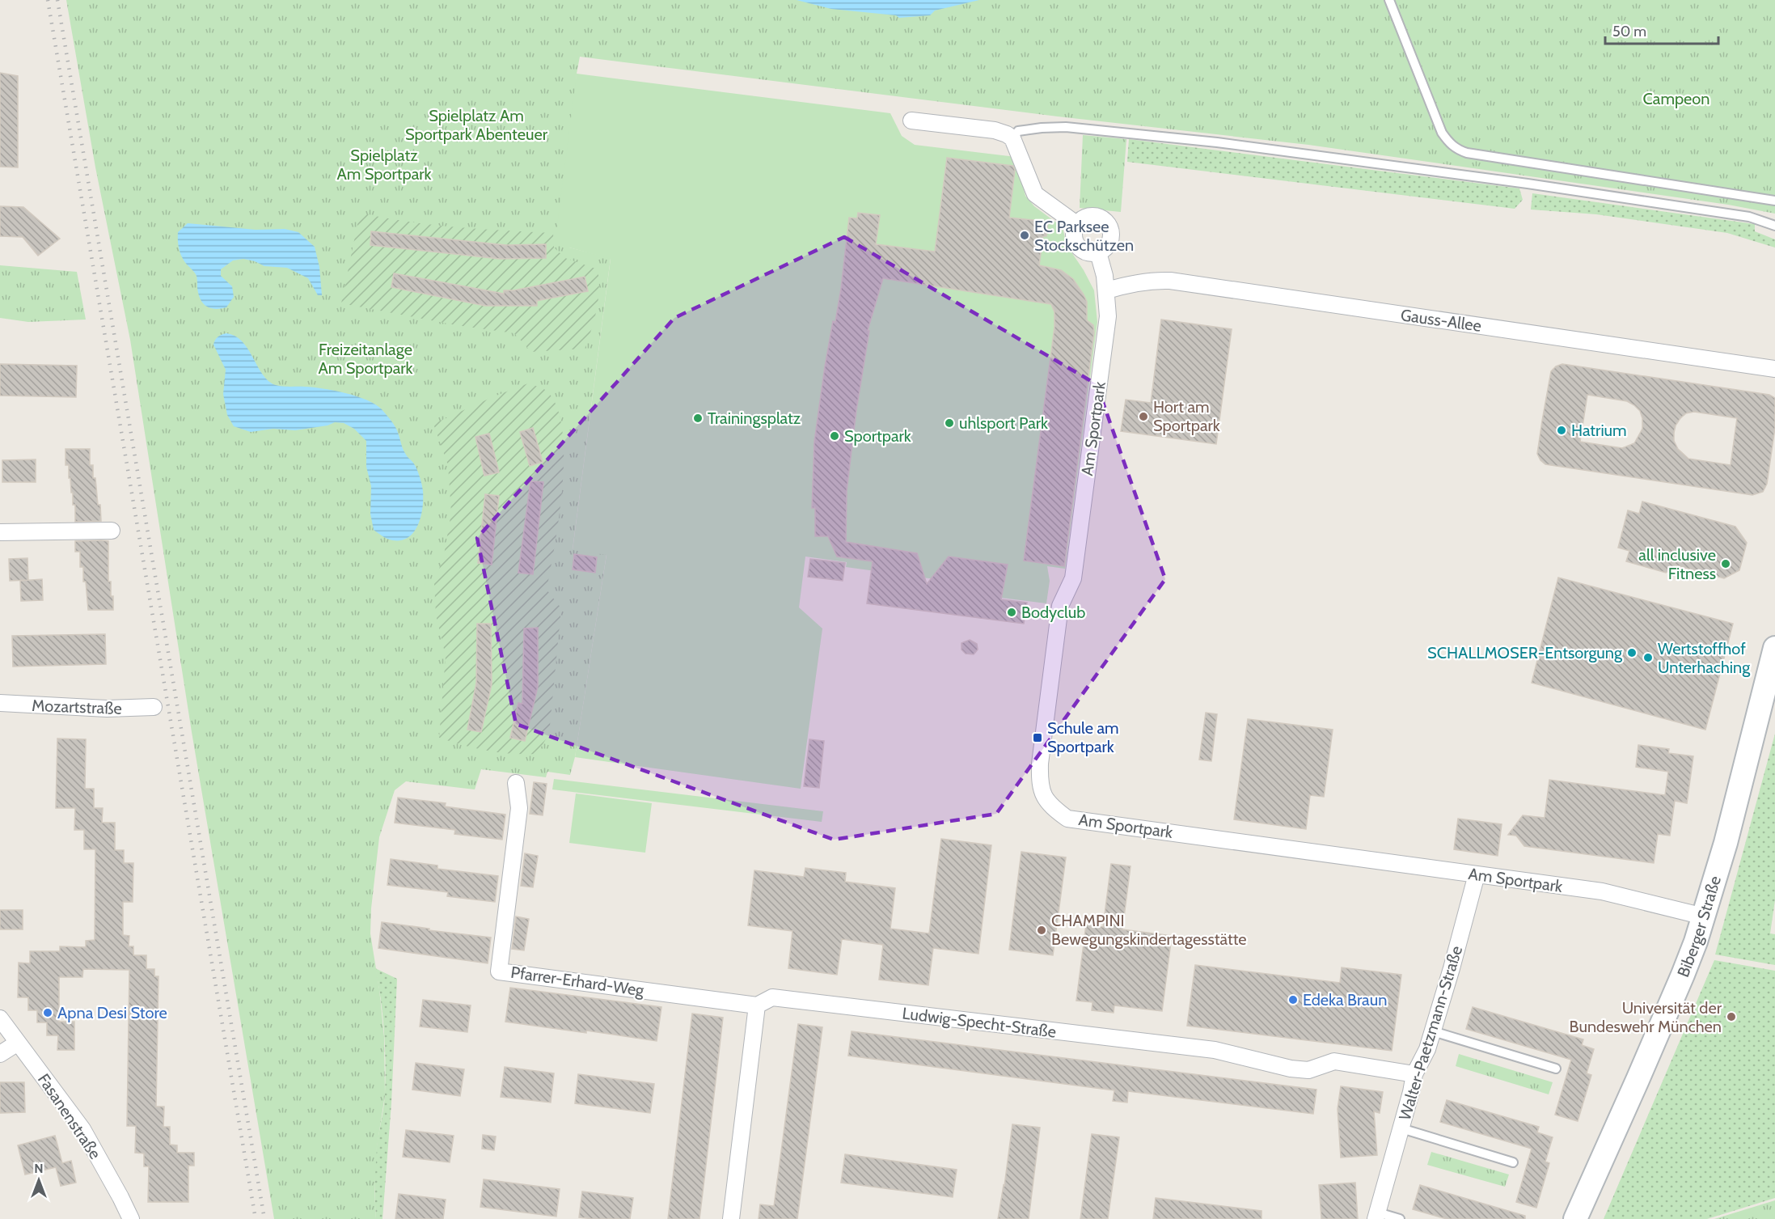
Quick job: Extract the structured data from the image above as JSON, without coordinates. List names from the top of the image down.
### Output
{
  "streets": {
    "main road": ["Biberger Straße"],
    "street": [
      "Gauss-Allee",
      "Am Sportpark",
      "Mozartstraße",
      "Pfarrer-Erhard-Weg",
      "Ludwig-Specht-Straße",
      "Walter-Paetzmann-Straße",
      "Fasanenstraße"
    ]
  },
  "crossings": [
    ["Gauss-Allee", "Am Sportpark"],
    ["Am Sportpark", "Biberger Straße"],
    ["Am Sportpark", "Walter-Paetzmann-Straße"],
    ["Pfarrer-Erhard-Weg", "Ludwig-Specht-Straße"],
    ["Ludwig-Specht-Straße", "Walter-Paetzmann-Straße"]
  ],
  "parks": [
    "Campeon",
    "Spielplatz Am Sportpark Abenteuer",
    "Spielplatz Am Sportpark",
    "Freizeitanlage Am Sportpark"
  ],
  "places": {
    "other": [
      "EC Parksee Stockschützen",
      "Hort am Sportpark",
      "Trainingsplatz",
      "uhlsport Park",
      "Hatrium",
      "Sportpark",
      "all inclusive Fitness",
      "Bodyclub",
      "SCHALLMOSER-Entsorgung",
      "Wertstoffhof Unterhaching",
      "CHAMPINI Bewegungskindertagesstätte",
      "Edeka Braun",
      "Apna Desi Store",
      "Universität der Bundeswehr München"
    ],
    "transit": ["Schule am Sportpark"]
  },
  "scale_bar": "50 m",
  "north": "top"
}
